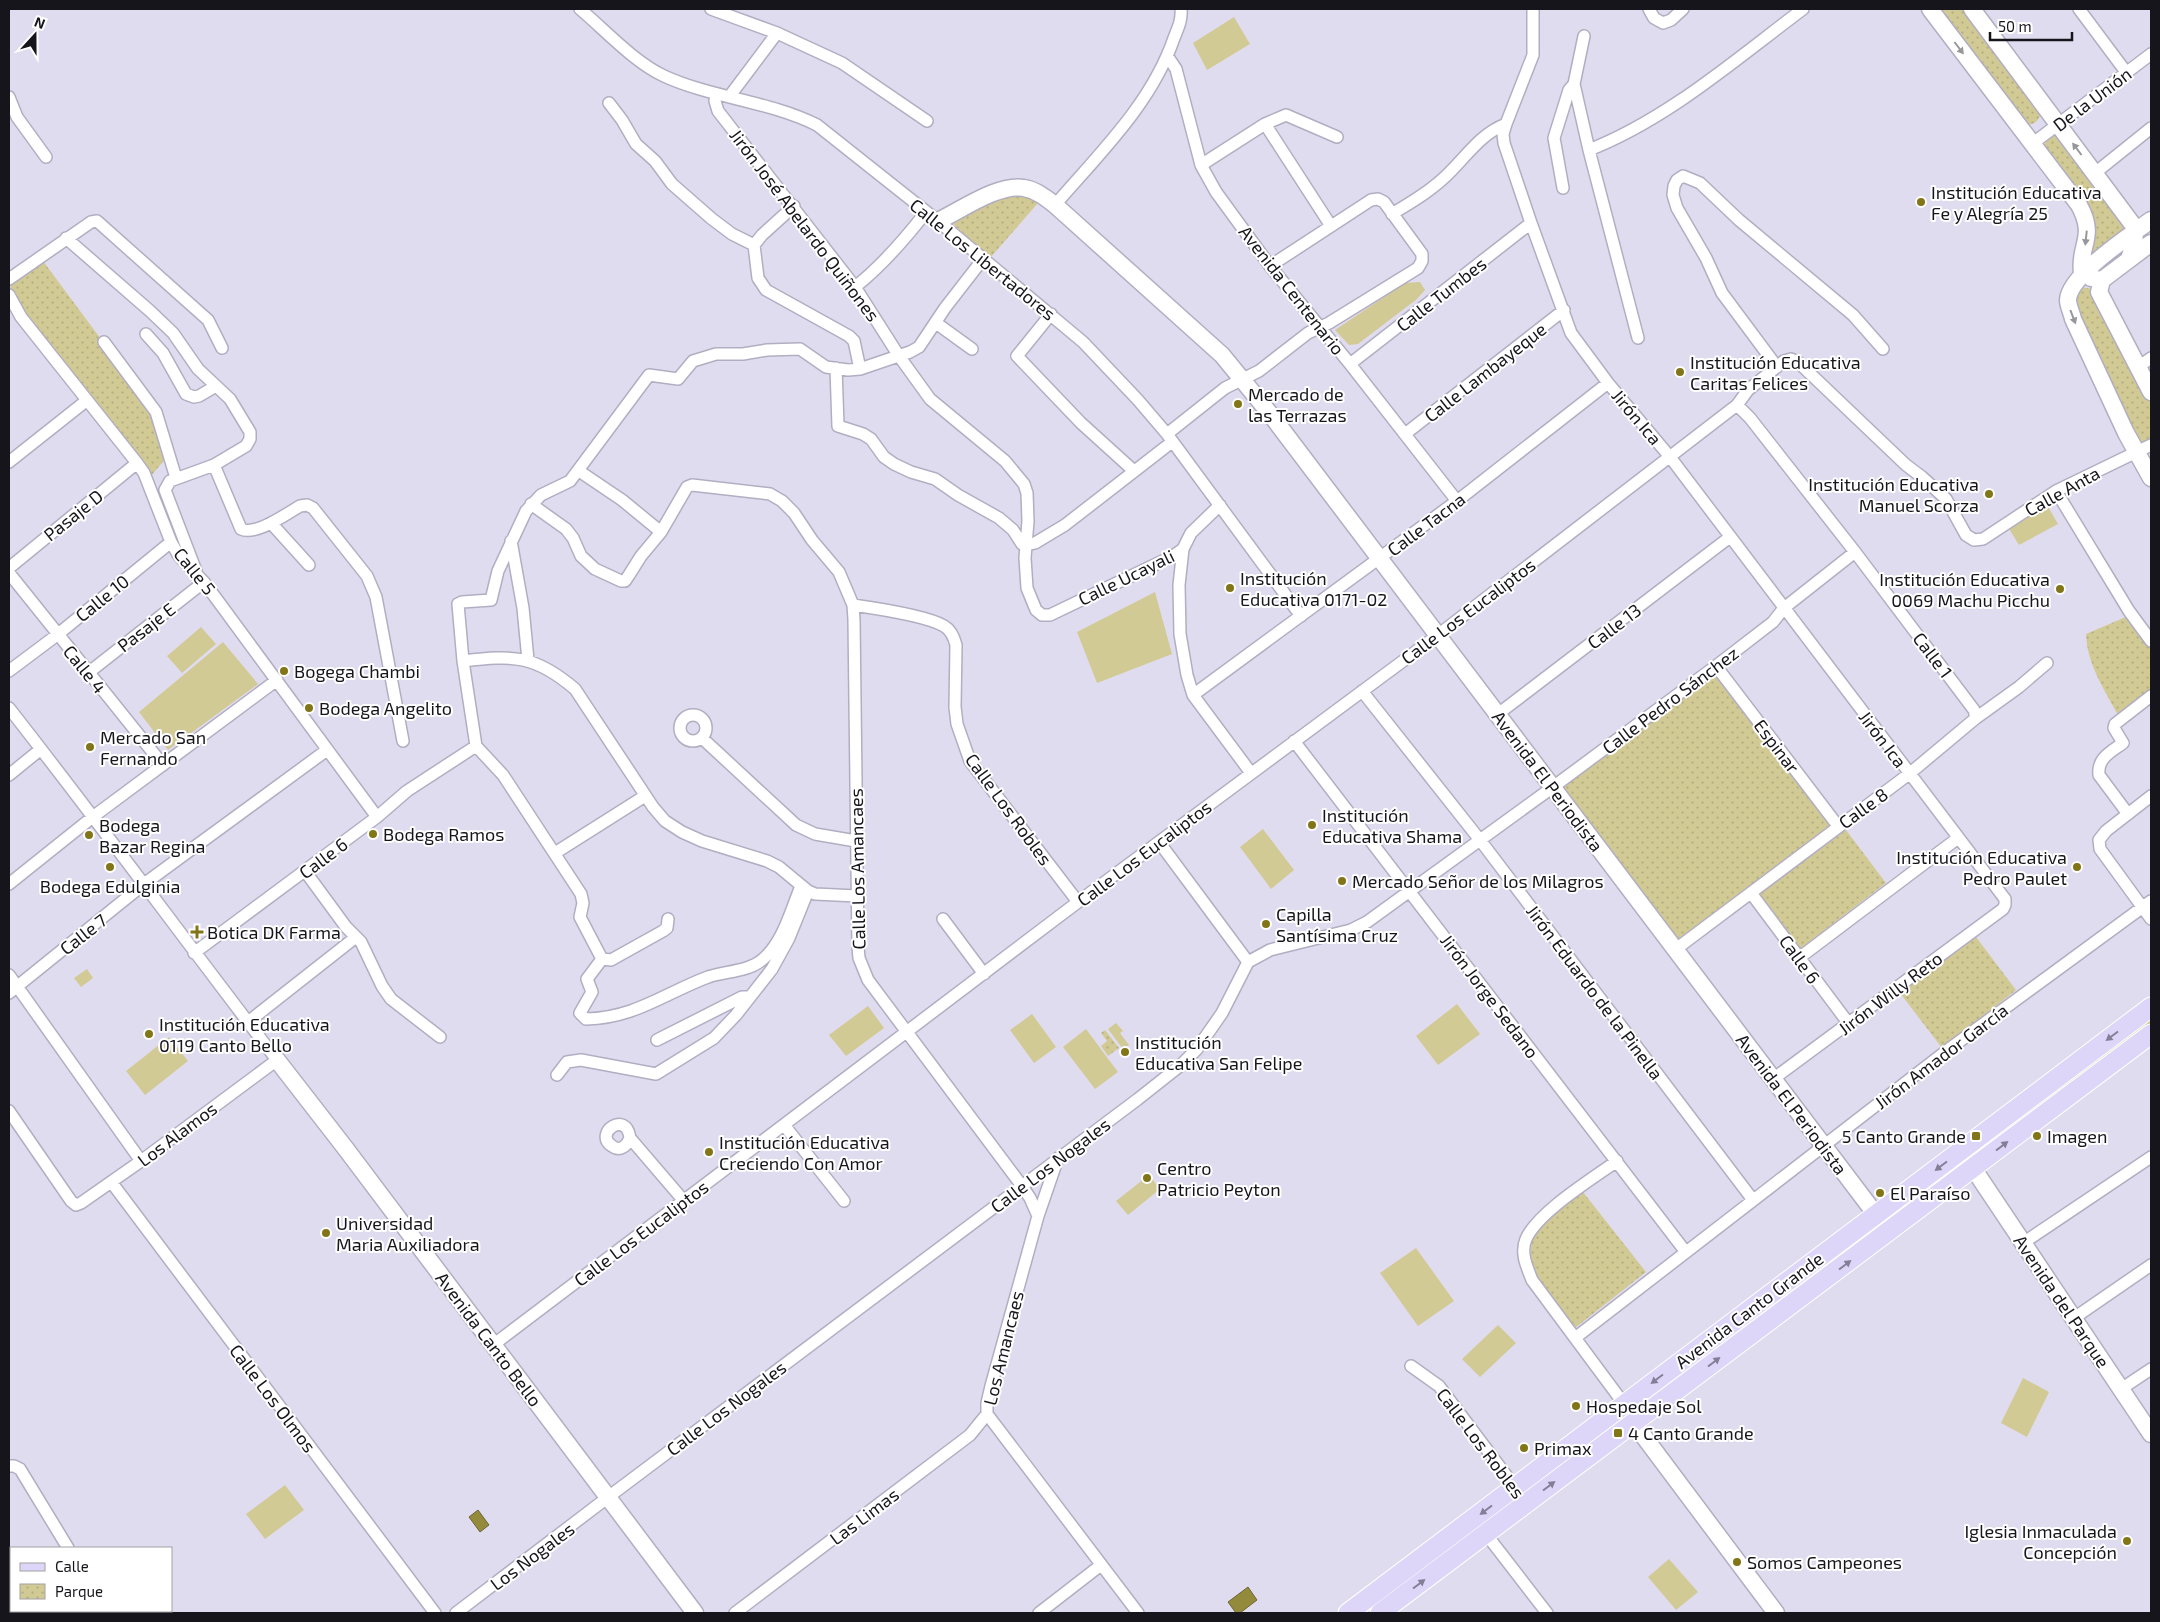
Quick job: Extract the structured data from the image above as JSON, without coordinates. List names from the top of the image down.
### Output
{
  "streets": {
    "main road": ["Avenida Canto Grande"],
    "street": [
      "De la Unión",
      "Jirón José Abelardo Quiñones",
      "Calle Los Libertadores",
      "Avenida Centenario",
      "Calle Tumbes",
      "Calle Lambayeque",
      "Jirón Ica",
      "Calle Anta",
      "Pasaje D",
      "Calle Tacna",
      "Calle 5",
      "Calle Ucayali",
      "Calle 10",
      "Calle Los Eucaliptos",
      "Calle 13",
      "Pasaje E",
      "Calle 1",
      "Calle 4",
      "Calle Pedro Sánchez",
      "Espinar",
      "Avenida El Periodista",
      "Calle 8",
      "Calle Los Robles",
      "Calle 6",
      "Calle Los Amancaes",
      "Calle 7",
      "Jirón Eduardo de la Pinella",
      "Jirón Willy Reto",
      "Jirón Jorge Sedano",
      "Jirón Amador García",
      "Los Alamos",
      "Calle Los Nogales",
      "Avenida del Parque",
      "Avenida Canto Bello",
      "Los Amancaes",
      "Calle Los Olmos",
      "Las Limas",
      "Los Nogales"
    ]
  },
  "crossings": [
    ["Jirón José Abelardo Quiñones", "Calle Los Libertadores"],
    ["Jirón José Abelardo Quiñones", "Calle Ucayali"],
    ["Calle Los Libertadores", "Calle Tacna"],
    ["Calle Los Libertadores", "Calle Ucayali"],
    ["Calle Los Libertadores", "Avenida El Periodista"],
    ["Avenida Centenario", "Calle Tumbes"],
    ["Avenida Centenario", "Calle Lambayeque"],
    ["Avenida Centenario", "Calle Tacna"],
    ["Calle Tumbes", "Jirón Ica"],
    ["Calle Lambayeque", "Jirón Ica"],
    ["Jirón Ica", "Calle Tacna"],
    ["Jirón Ica", "Calle Los Eucaliptos"],
    ["Jirón Ica", "Calle 13"],
    ["Jirón Ica", "Calle Pedro Sánchez"],
    ["Jirón Ica", "Calle 8"],
    ["Jirón Ica", "Jirón Willy Reto"],
    ["Calle Anta", "Calle Los Eucaliptos"],
    ["Pasaje D", "Calle 5"],
    ["Calle Tacna", "Avenida El Periodista"],
    ["Calle 5", "Calle 10"],
    ["Calle 5", "Pasaje E"],
    ["Calle 5", "Calle 6"],
    ["Calle 5", "Calle 7"],
    ["Calle 10", "Calle 4"],
    ["Calle Los Eucaliptos", "Calle 1"],
    ["Calle Los Eucaliptos", "Avenida El Periodista"],
    ["Calle Los Eucaliptos", "Calle Los Robles"],
    ["Calle Los Eucaliptos", "Calle Los Amancaes"],
    ["Calle Los Eucaliptos", "Jirón Eduardo de la Pinella"],
    ["Calle Los Eucaliptos", "Jirón Jorge Sedano"],
    ["Calle Los Eucaliptos", "Avenida Canto Bello"],
    ["Calle 13", "Avenida El Periodista"],
    ["Pasaje E", "Calle 4"],
    ["Calle 1", "Calle Pedro Sánchez"],
    ["Calle 1", "Calle 8"],
    ["Calle Pedro Sánchez", "Espinar"],
    ["Calle Pedro Sánchez", "Avenida El Periodista"],
    ["Calle Pedro Sánchez", "Jirón Eduardo de la Pinella"],
    ["Espinar", "Calle 8"],
    ["Avenida El Periodista", "Calle 8"],
    ["Avenida El Periodista", "Jirón Willy Reto"],
    ["Avenida El Periodista", "Jirón Amador García"],
    ["Avenida El Periodista", "Avenida Canto Grande"],
    ["Calle 8", "Calle 6"],
    ["Calle Los Robles", "Calle Los Amancaes"],
    ["Calle Los Robles", "Avenida Canto Grande"],
    ["Calle 6", "Jirón Willy Reto"],
    ["Calle 6", "Avenida Canto Bello"],
    ["Calle Los Amancaes", "Calle Los Nogales"],
    ["Calle Los Amancaes", "Los Amancaes"],
    ["Calle 7", "Avenida Canto Bello"],
    ["Jirón Eduardo de la Pinella", "Jirón Amador García"],
    ["Jirón Jorge Sedano", "Jirón Amador García"],
    ["Los Alamos", "Avenida Canto Bello"],
    ["Los Alamos", "Calle Los Olmos"],
    ["Calle Los Nogales", "Avenida Canto Bello"],
    ["Calle Los Nogales", "Los Amancaes"],
    ["Calle Los Nogales", "Los Nogales"],
    ["Avenida del Parque", "Avenida Canto Grande"],
    ["Avenida Canto Bello", "Los Nogales"],
    ["Los Amancaes", "Las Limas"]
  ],
  "places": {
    "other": [
      "Institución Educativa Fe y Alegría 25",
      "Institución Educativa Caritas Felices",
      "Mercado de las Terrazas",
      "Institución Educativa Manuel Scorza",
      "Institución Educativa 0171-02",
      "Institución Educativa 0069 Machu Picchu",
      "Bogega Chambi",
      "Bodega Angelito",
      "Mercado San Fernando",
      "Institución Educativa Shama",
      "Bodega Ramos",
      "Bodega Bazar Regina",
      "Bodega Edulginia",
      "Institución Educativa Pedro Paulet",
      "Mercado Señor de los Milagros",
      "Capilla Santísima Cruz",
      "Institución Educativa 0119 Canto Bello",
      "Institución Educativa San Felipe",
      "Imagen",
      "Institución Educativa Creciendo Con Amor",
      "Centro Patricio Peyton",
      "El Paraíso",
      "Universidad Maria Auxiliadora",
      "Hospedaje Sol",
      "Primax",
      "Iglesia Inmaculada Concepción",
      "Somos Campeones"
    ],
    "health": ["Botica DK Farma"],
    "transit": ["5 Canto Grande", "4 Canto Grande"]
  },
  "legend": ["Calle", "Parque"],
  "scale_bar": "50 m",
  "north": "top"
}
